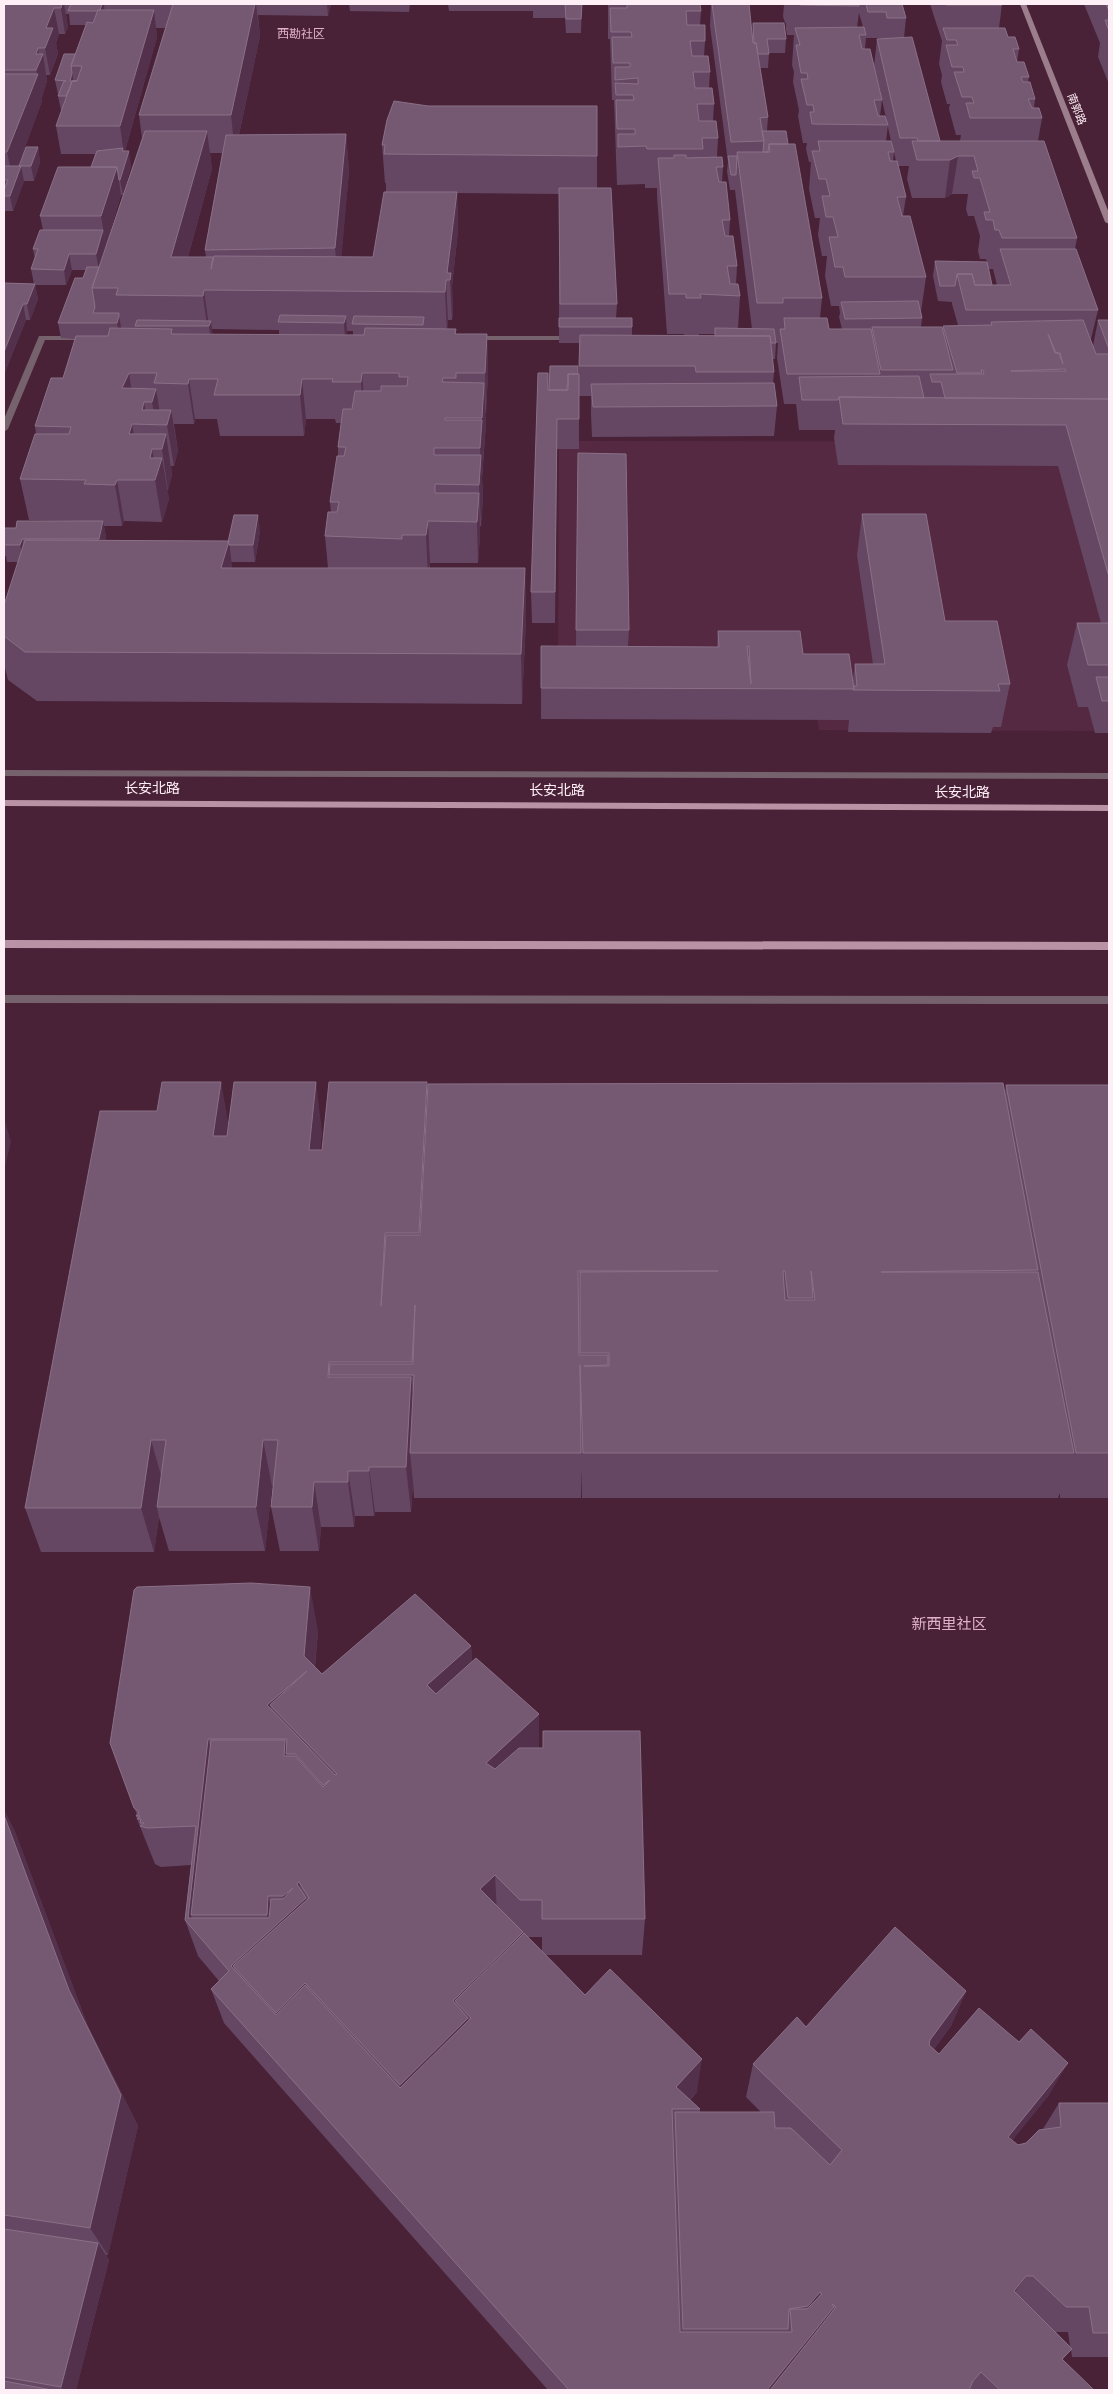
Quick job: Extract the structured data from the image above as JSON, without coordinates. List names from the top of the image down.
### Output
{
  "streets": {
    "main road": ["长安北路"],
    "street": ["南郭路"]
  },
  "districts": ["西勘社区", "新西里社区"]
}
